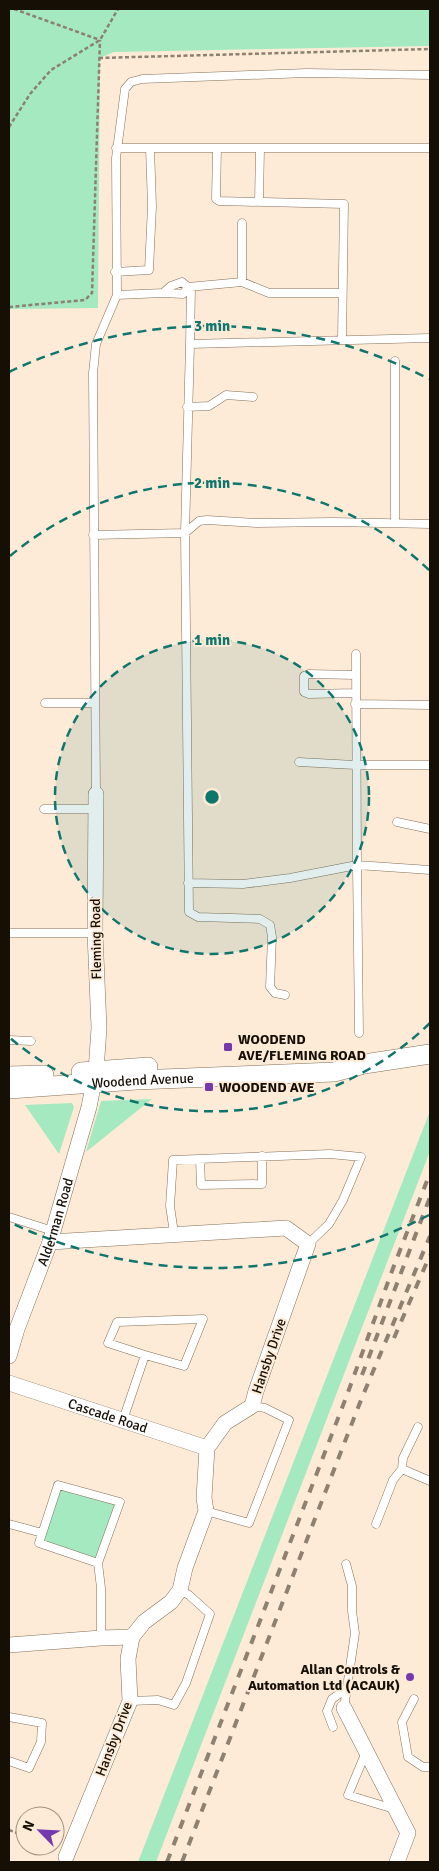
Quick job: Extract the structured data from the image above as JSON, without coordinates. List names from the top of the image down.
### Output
{
  "streets": {
    "street": [
      "Fleming Road",
      "Woodend Avenue",
      "Alderman Road",
      "Hansby Drive",
      "Cascade Road"
    ]
  },
  "crossings": [
    ["Fleming Road", "Woodend Avenue"],
    ["Fleming Road", "Alderman Road"],
    ["Woodend Avenue", "Alderman Road"],
    ["Hansby Drive", "Cascade Road"]
  ],
  "places": {
    "transit": ["WOODEND AVE/FLEMING ROAD", "WOODEND AVE"],
    "other": ["Allan Controls & Automation Ltd (ACAUK)"]
  },
  "north": "top left",
  "rings": ["3 min", "2 min", "1 min"]
}
